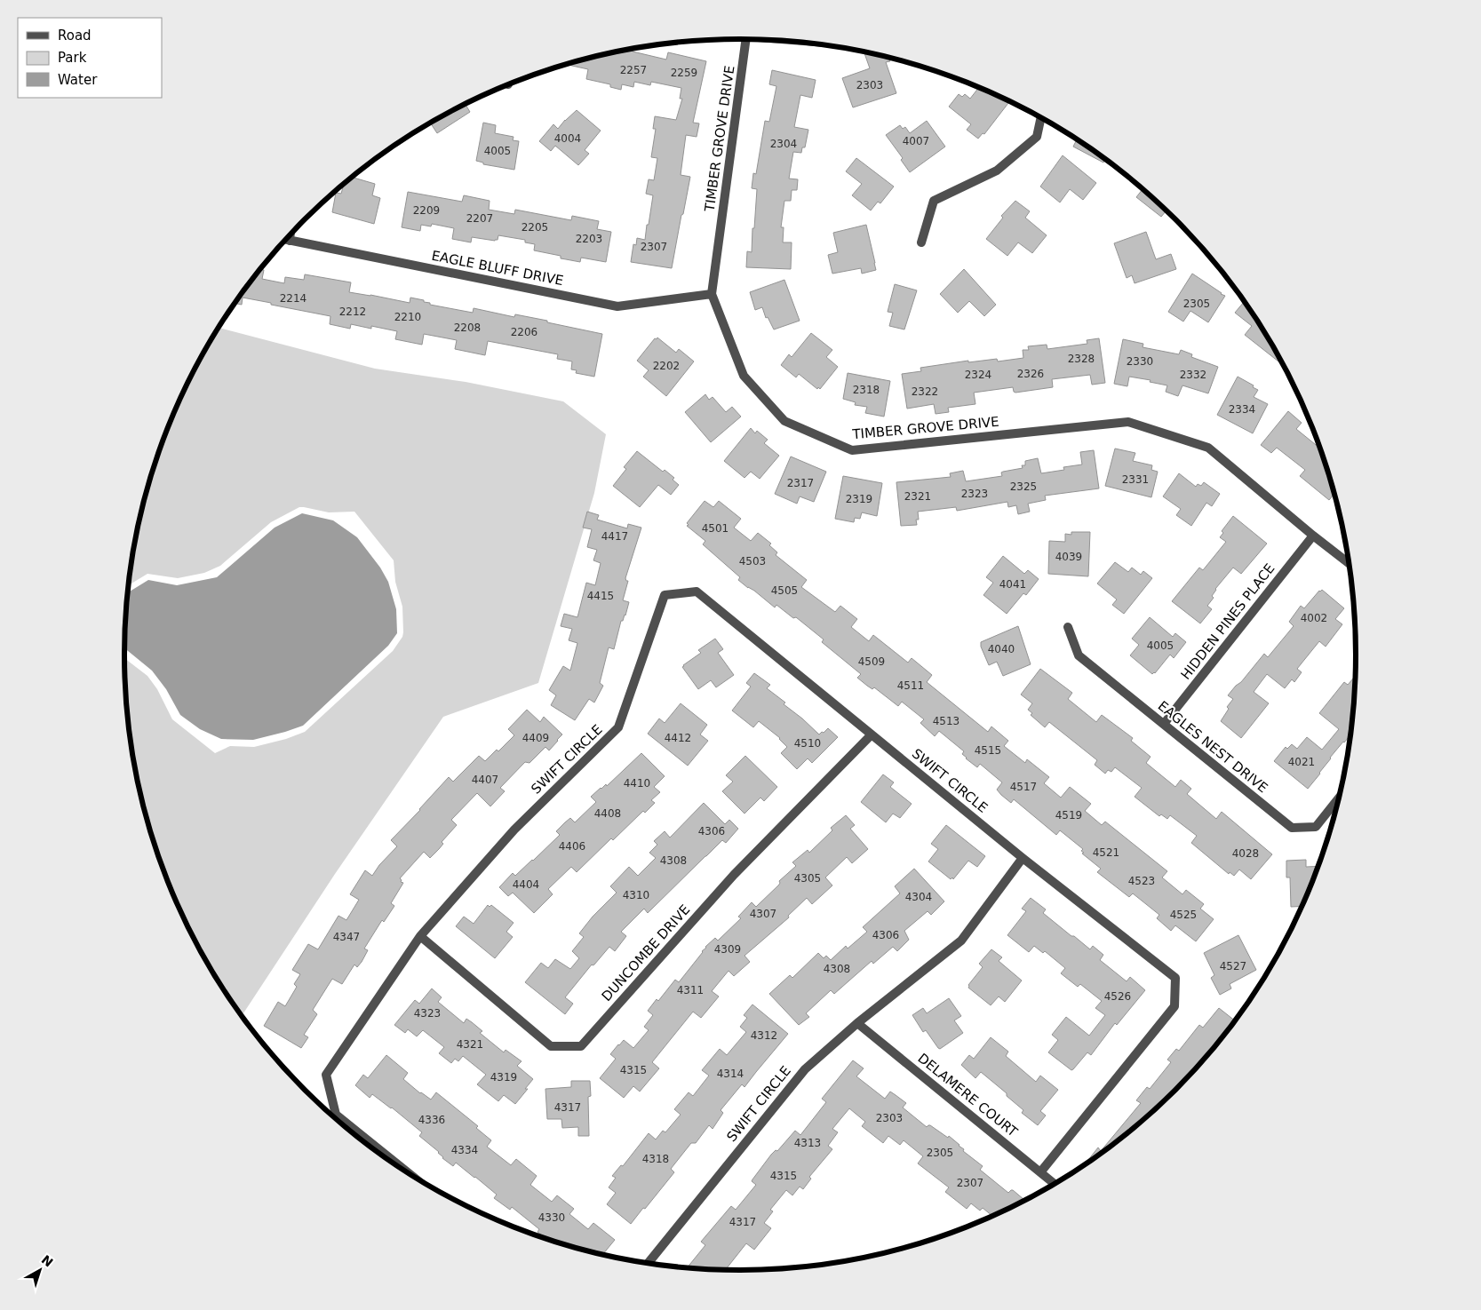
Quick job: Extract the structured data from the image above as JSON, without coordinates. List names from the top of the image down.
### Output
{
  "streets": {
    "street": [
      "TIMBER GROVE DRIVE",
      "EAGLE BLUFF DRIVE",
      "HIDDEN PINES PLACE",
      "EAGLES NEST DRIVE",
      "SWIFT CIRCLE",
      "DUNCOMBE DRIVE",
      "DELAMERE COURT"
    ]
  },
  "crossings": [
    ["TIMBER GROVE DRIVE", "EAGLE BLUFF DRIVE"],
    ["TIMBER GROVE DRIVE", "HIDDEN PINES PLACE"],
    ["HIDDEN PINES PLACE", "EAGLES NEST DRIVE"],
    ["SWIFT CIRCLE", "DUNCOMBE DRIVE"],
    ["SWIFT CIRCLE", "DELAMERE COURT"]
  ],
  "house_numbers": [
    "2257",
    "2259",
    "2303",
    "4004",
    "4007",
    "2304",
    "4005",
    "2209",
    "2207",
    "2205",
    "2203",
    "2307",
    "2214",
    "2305",
    "2212",
    "2210",
    "2208",
    "2206",
    "2328",
    "2330",
    "2202",
    "2326",
    "2324",
    "2332",
    "2318",
    "2322",
    "2334",
    "2331",
    "2317",
    "2325",
    "2323",
    "2321",
    "2319",
    "4501",
    "4417",
    "4039",
    "4503",
    "4041",
    "4505",
    "4415",
    "4002",
    "4005",
    "4040",
    "4509",
    "4511",
    "4513",
    "4409",
    "4412",
    "4510",
    "4515",
    "4021",
    "4407",
    "4410",
    "4517",
    "4408",
    "4519",
    "4306",
    "4406",
    "4521",
    "4028",
    "4308",
    "4305",
    "4523",
    "4404",
    "4310",
    "4304",
    "4307",
    "4525",
    "4306",
    "4347",
    "4309",
    "4527",
    "4308",
    "4311",
    "4526",
    "4323",
    "4312",
    "4321",
    "4315",
    "4314",
    "4319",
    "4317",
    "2303",
    "4336",
    "4313",
    "4334",
    "2305",
    "4318",
    "4315",
    "2307",
    "4330",
    "4317"
  ],
  "legend": ["Road", "Park", "Water"],
  "north": "top right"
}
